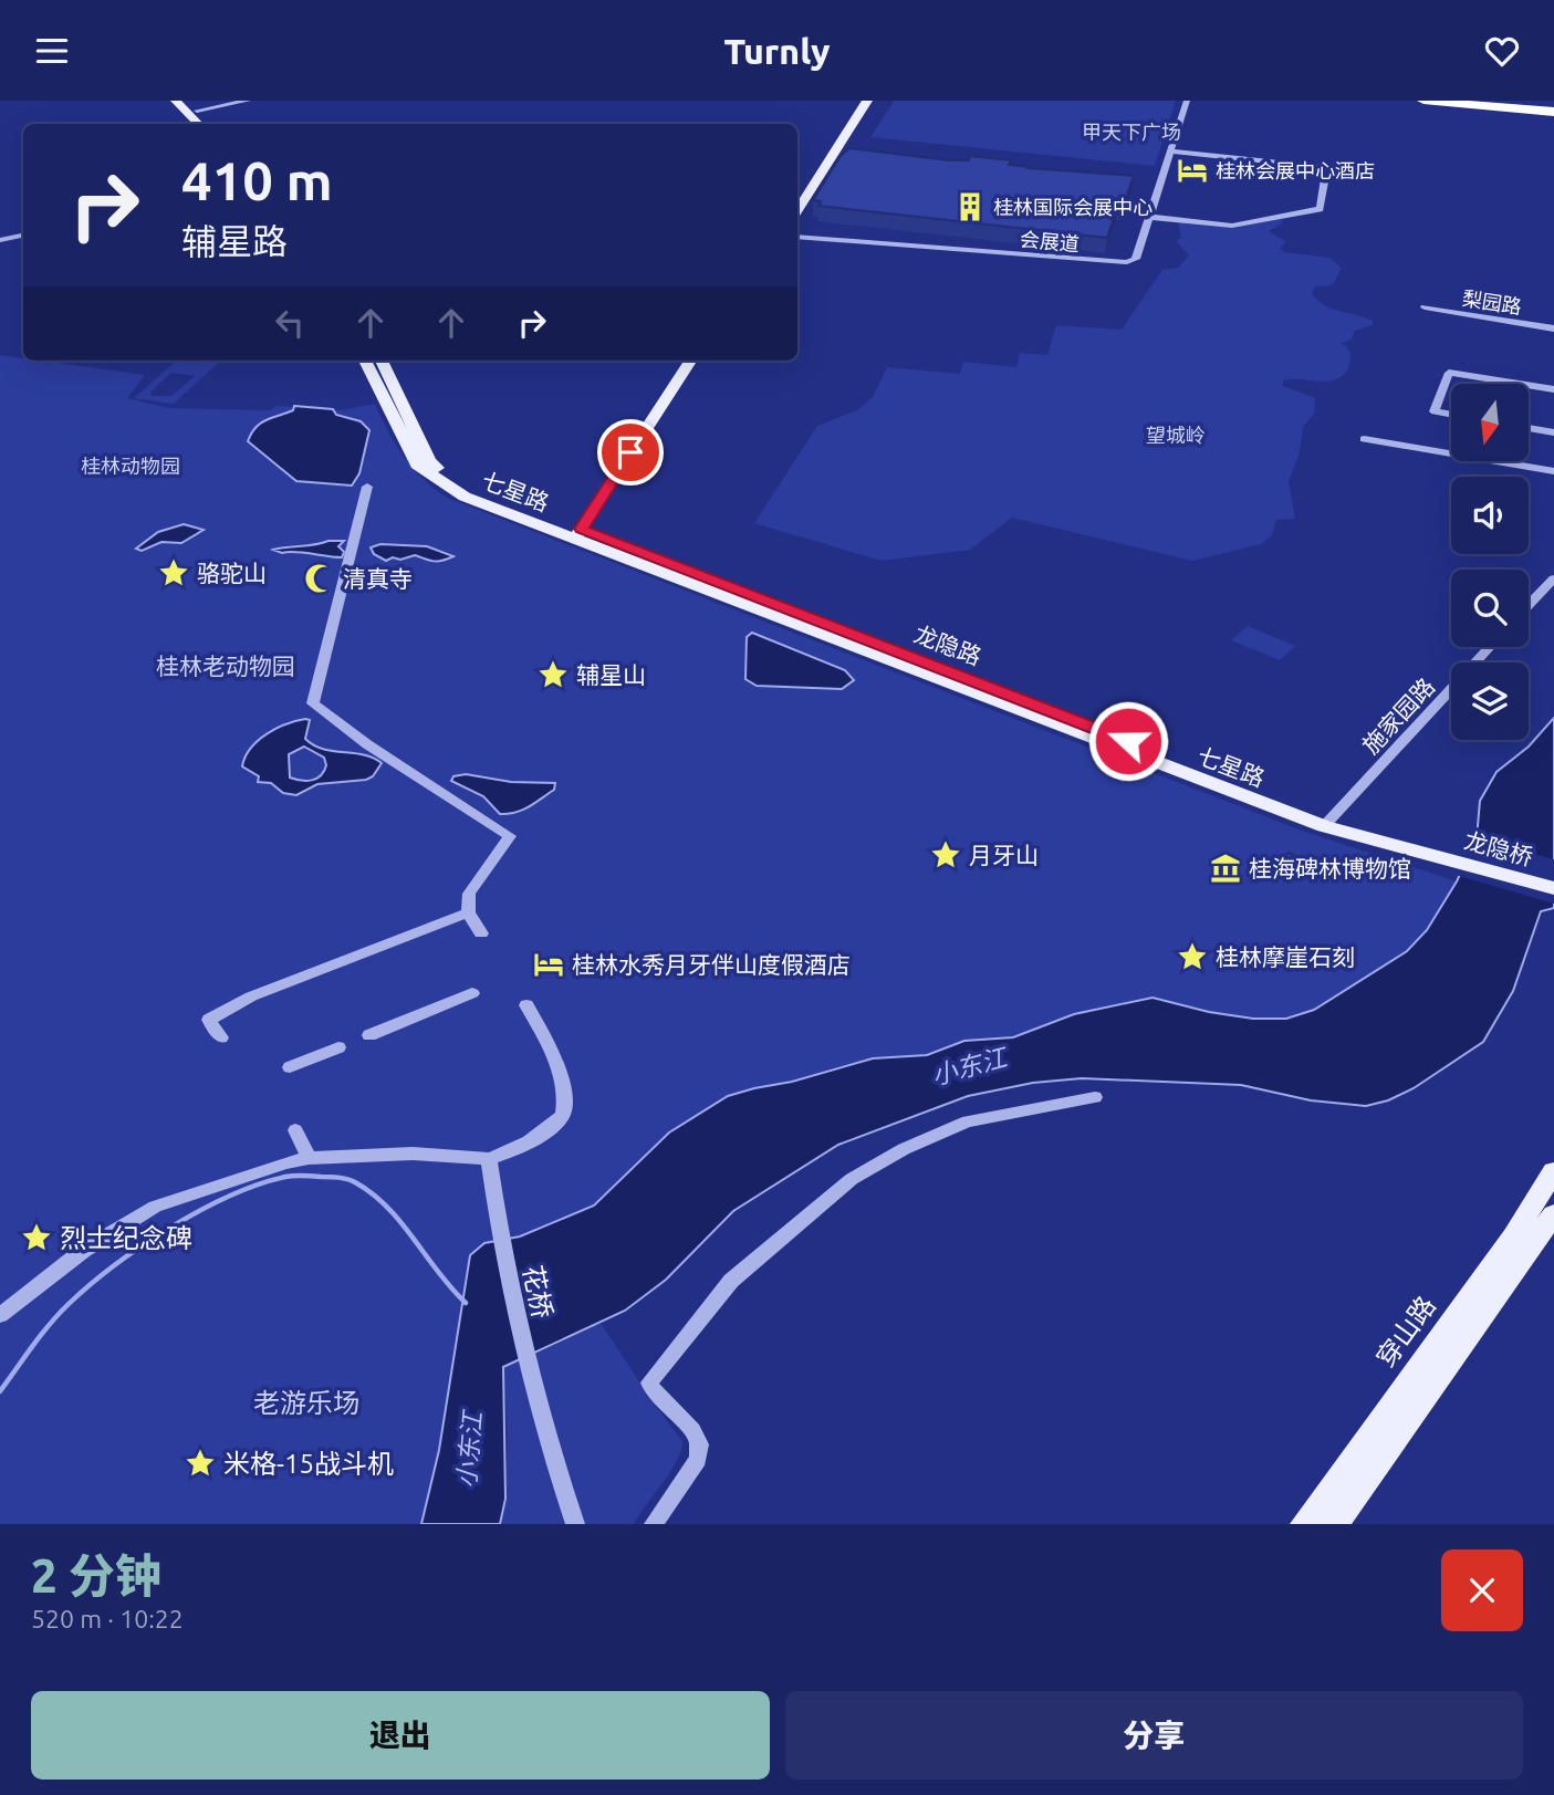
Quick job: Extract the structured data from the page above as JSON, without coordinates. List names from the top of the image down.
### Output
{
  "streets": {
    "main road": [
      "七星路",
      "龙隐路",
      "龙隐桥",
      "穿山路"
    ],
    "street": [
      "会展道",
      "梨园路",
      "施家园路",
      "花桥"
    ]
  },
  "crossings": [
    ["七星路", "龙隐路"],
    ["龙隐路", "施家园路"],
    ["龙隐路", "龙隐桥"]
  ],
  "water": ["小东江"],
  "parks": [
    "甲天下广场",
    "望城岭",
    "桂林动物园",
    "桂林老动物园",
    "老游乐场"
  ],
  "places": {
    "hotel": ["桂林会展中心酒店", "桂林水秀月牙伴山度假酒店"],
    "building": ["桂林国际会展中心"],
    "place": [
      "骆驼山",
      "辅星山",
      "月牙山",
      "桂林摩崖石刻",
      "烈士纪念碑",
      "米格-15战斗机"
    ],
    "mosque": ["清真寺"],
    "museum": ["桂海碑林博物馆"]
  },
  "north": "bottom",
  "page": {
    "header": "Turnly",
    "turn": ["410 m", "辅星路"],
    "heading": ["2 分钟", "520 m · 10:22"],
    "buttons": ["退出", "分享"]
  }
}
